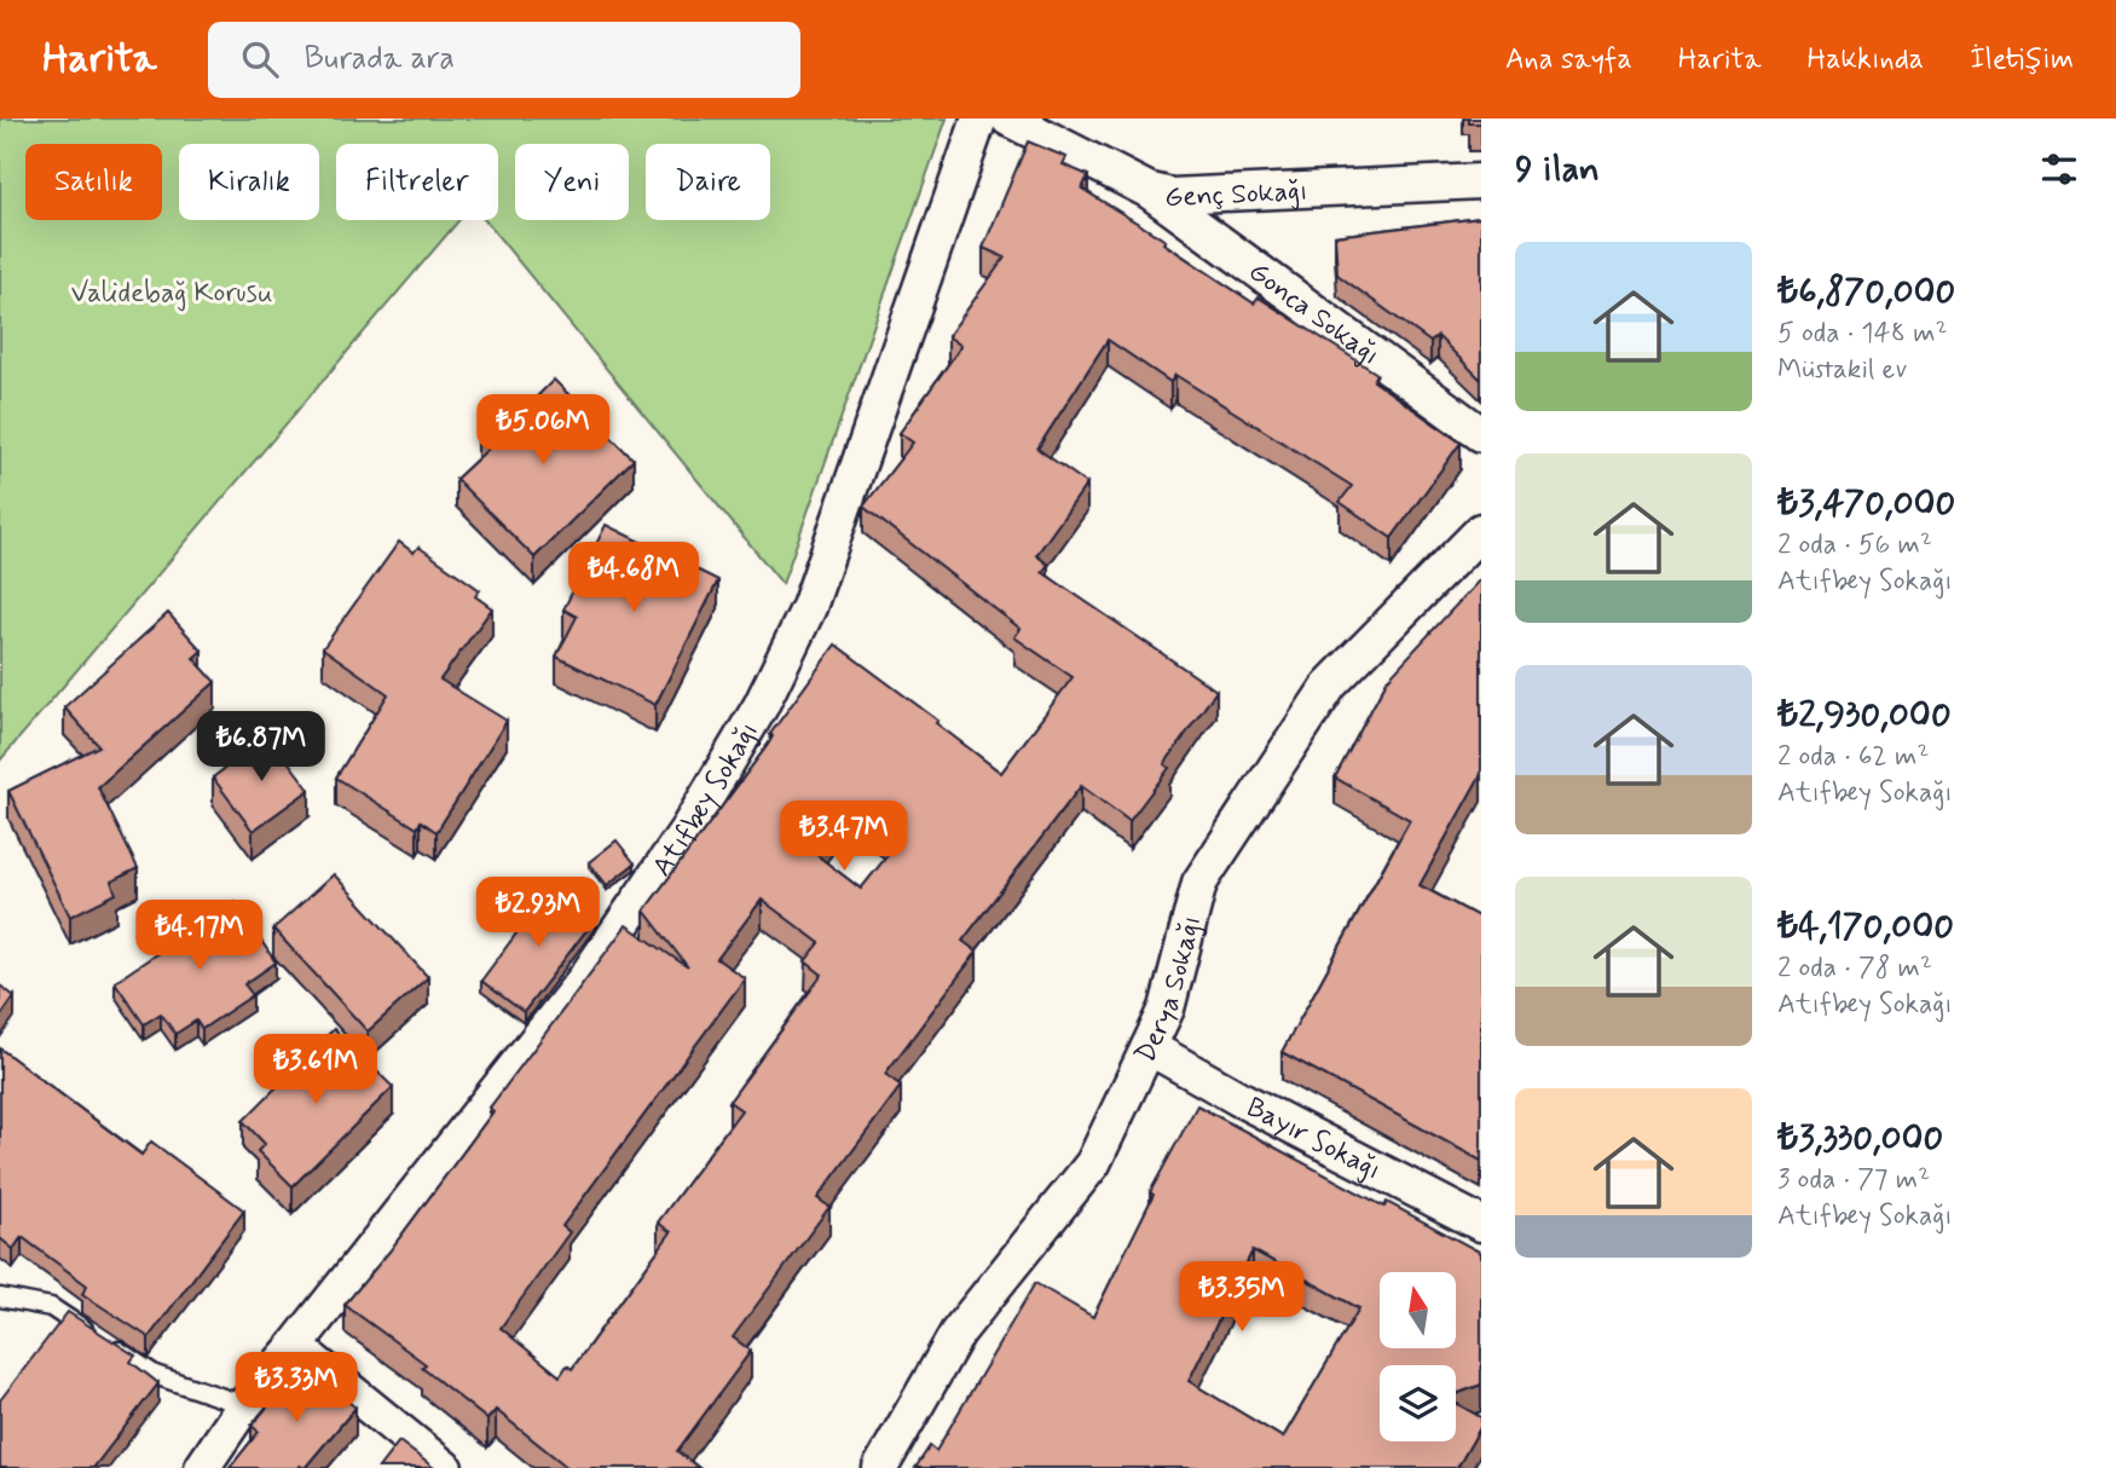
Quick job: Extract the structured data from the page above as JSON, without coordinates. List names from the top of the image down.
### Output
{
  "streets": {
    "street": [
      "Genç Sokağı",
      "Gonca Sokağı",
      "Atıfbey Sokağı",
      "Derya Sokağı",
      "Bayır Sokağı"
    ]
  },
  "crossings": [
    ["Genç Sokağı", "Gonca Sokağı"],
    ["Derya Sokağı", "Bayır Sokağı"]
  ],
  "parks": ["Validebağ Korusu"],
  "north": "top",
  "page": {
    "header": "Harita",
    "search": "Burada ara",
    "nav": [
      "Ana sayfa",
      "Harita",
      "Hakkında",
      "İletişim"
    ],
    "heading": "9 ilan",
    "chip": [
      "Satılık",
      "Kiralık",
      "Filtreler",
      "Yeni",
      "Daire"
    ],
    "list": [
      {
        "name": "₺6,870,000",
        "note": "5 oda · 148 m² · Müstakil ev"
      },
      {
        "name": "₺3,470,000",
        "note": "2 oda · 56 m² · Atıfbey Sokağı"
      },
      {
        "name": "₺2,930,000",
        "note": "2 oda · 62 m² · Atıfbey Sokağı"
      },
      {
        "name": "₺4,170,000",
        "note": "2 oda · 78 m² · Atıfbey Sokağı"
      },
      {
        "name": "₺3,330,000",
        "note": "3 oda · 77 m² · Atıfbey Sokağı"
      }
    ],
    "price": [
      "₺5.06M",
      "₺4.68M",
      "₺6.87M",
      "₺3.47M",
      "₺2.93M",
      "₺4.17M",
      "₺3.61M",
      "₺3.35M",
      "₺3.33M"
    ]
  }
}
